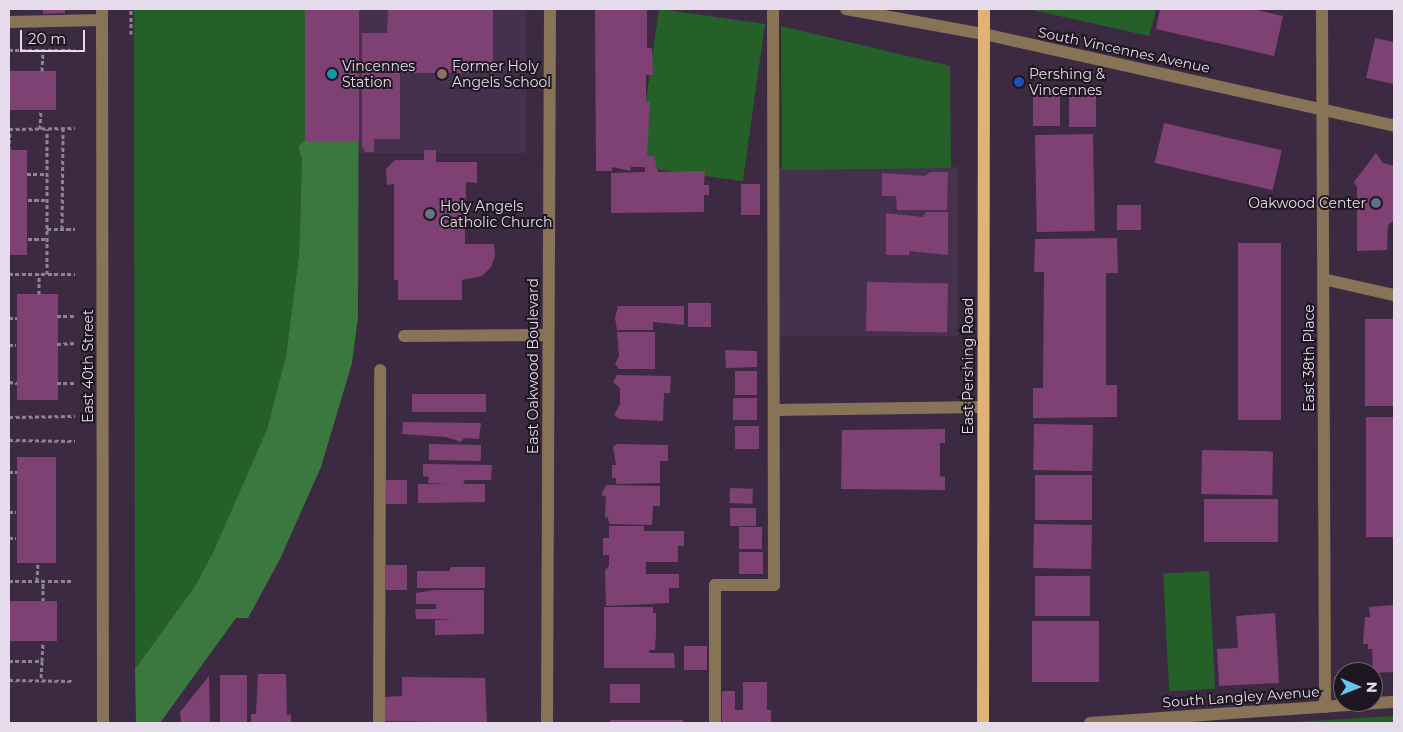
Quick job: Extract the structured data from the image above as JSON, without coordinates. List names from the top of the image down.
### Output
{
  "streets": {
    "main road": ["East Pershing Road"],
    "street": [
      "South Vincennes Avenue",
      "East 38th Place",
      "East 40th Street",
      "East Oakwood Boulevard",
      "South Langley Avenue"
    ]
  },
  "crossings": [
    ["South Vincennes Avenue", "East 38th Place"],
    ["South Vincennes Avenue", "East Pershing Road"],
    ["East 38th Place", "South Langley Avenue"]
  ],
  "places": [
    "Vincennes Station",
    "Former Holy Angels School",
    "Pershing & Vincennes",
    "Oakwood Center",
    "Holy Angels Catholic Church"
  ],
  "scale_bar": "20 m",
  "north": "right"
}
